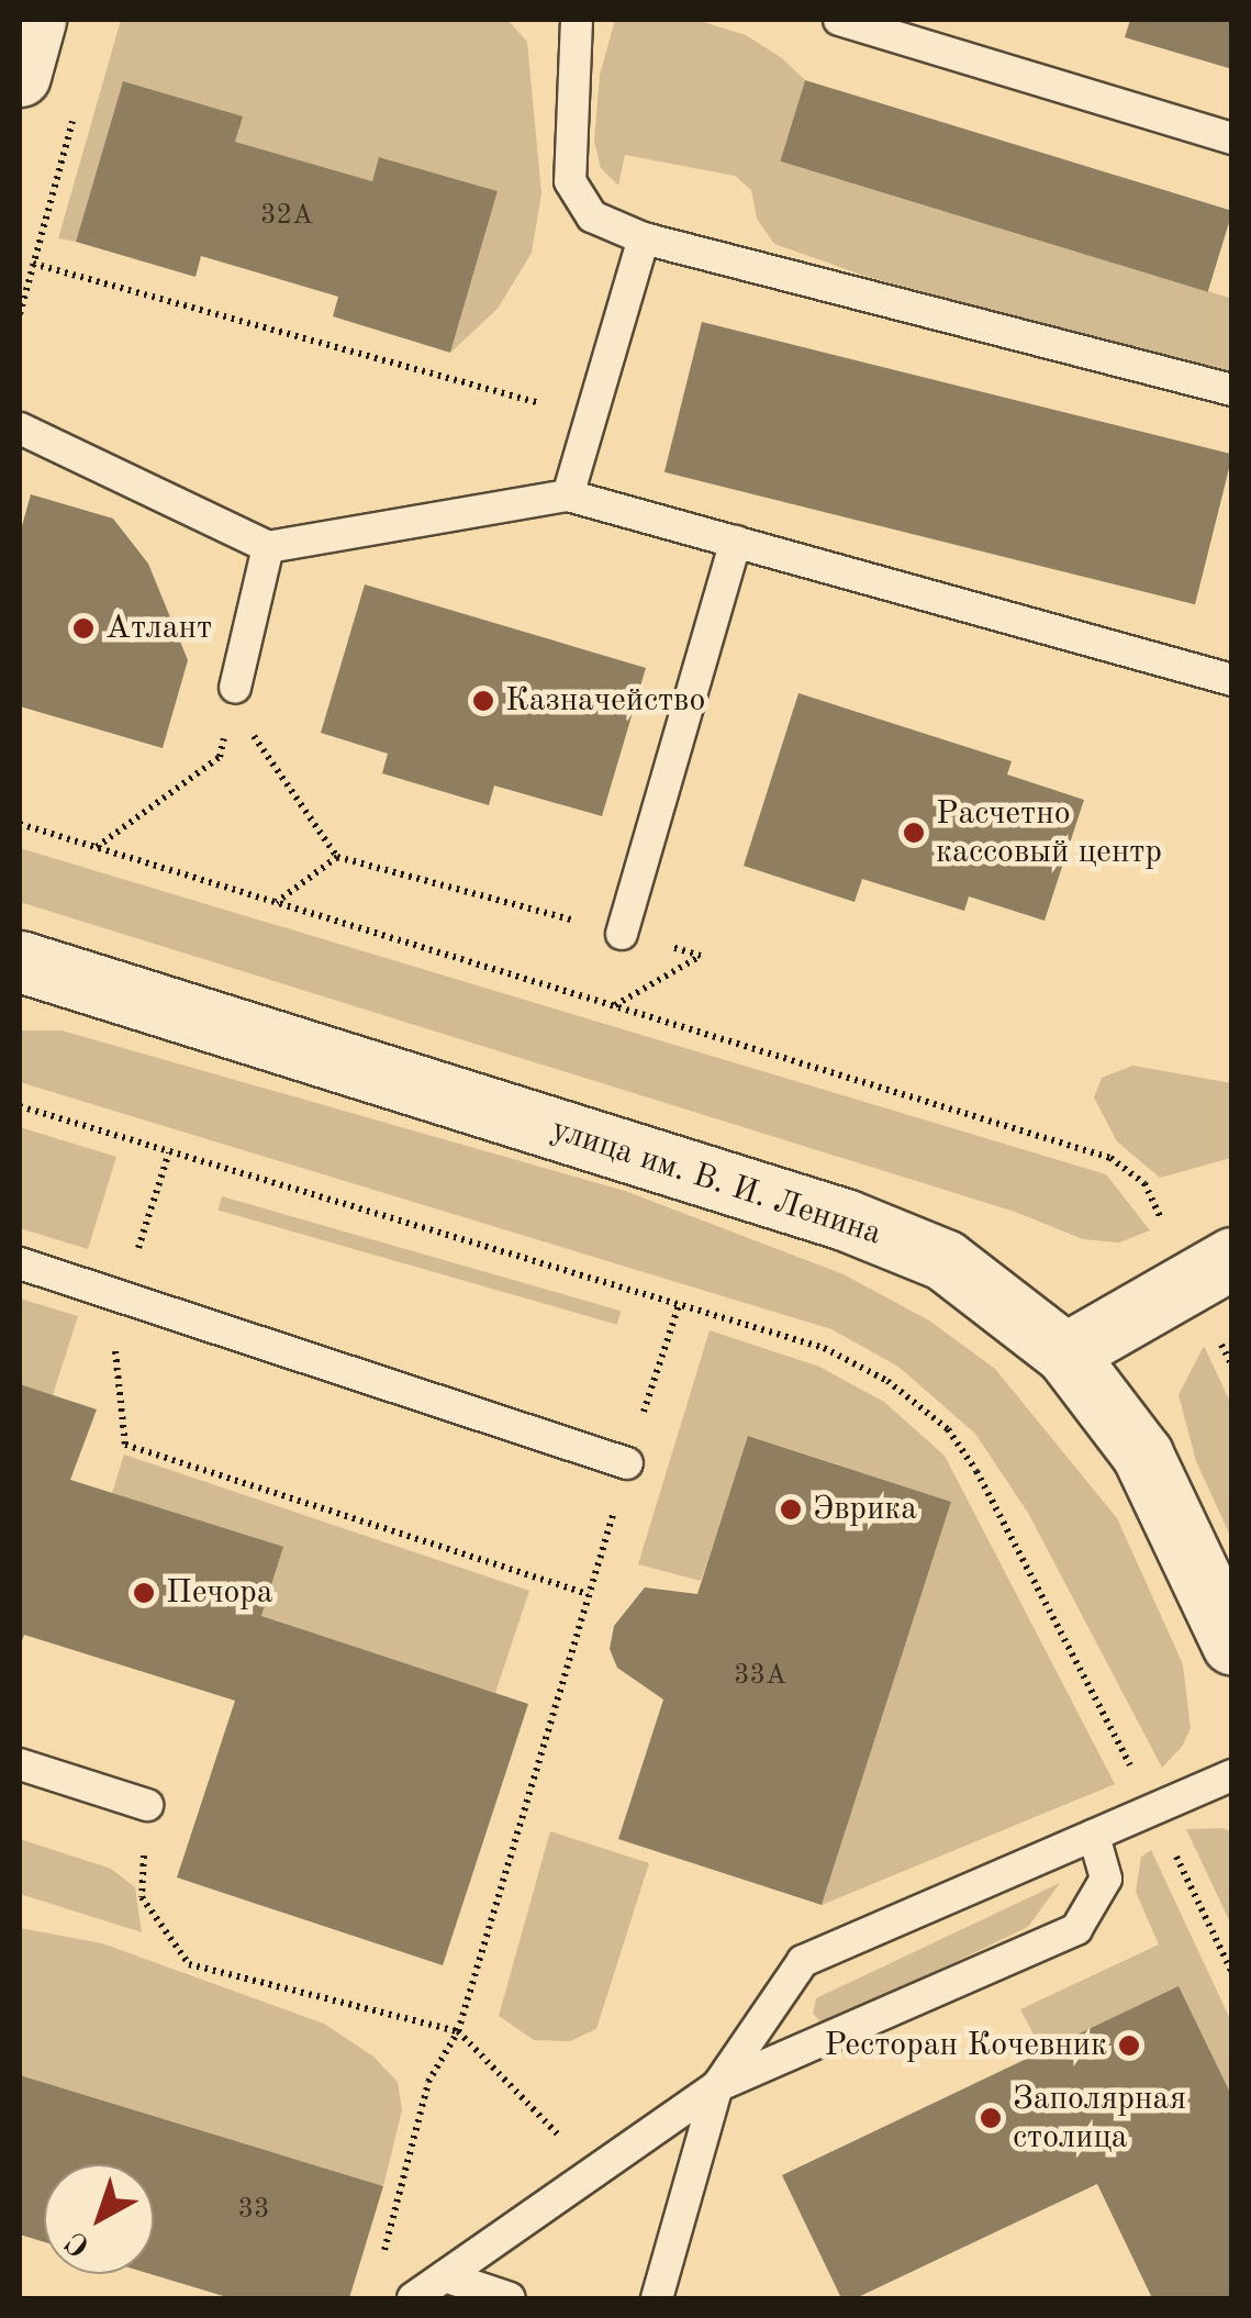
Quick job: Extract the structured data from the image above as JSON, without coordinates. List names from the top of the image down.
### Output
{
  "streets": {
    "main road": ["улица им. В. И. Ленина"]
  },
  "places": [
    "Атлант",
    "Казначейство",
    "Расчетно кассовый центр",
    "Эврика",
    "Печора",
    "Ресторан Кочевник",
    "Заполярная столица"
  ],
  "house_numbers": ["32А", "33А", "33"],
  "north": "bottom left"
}
